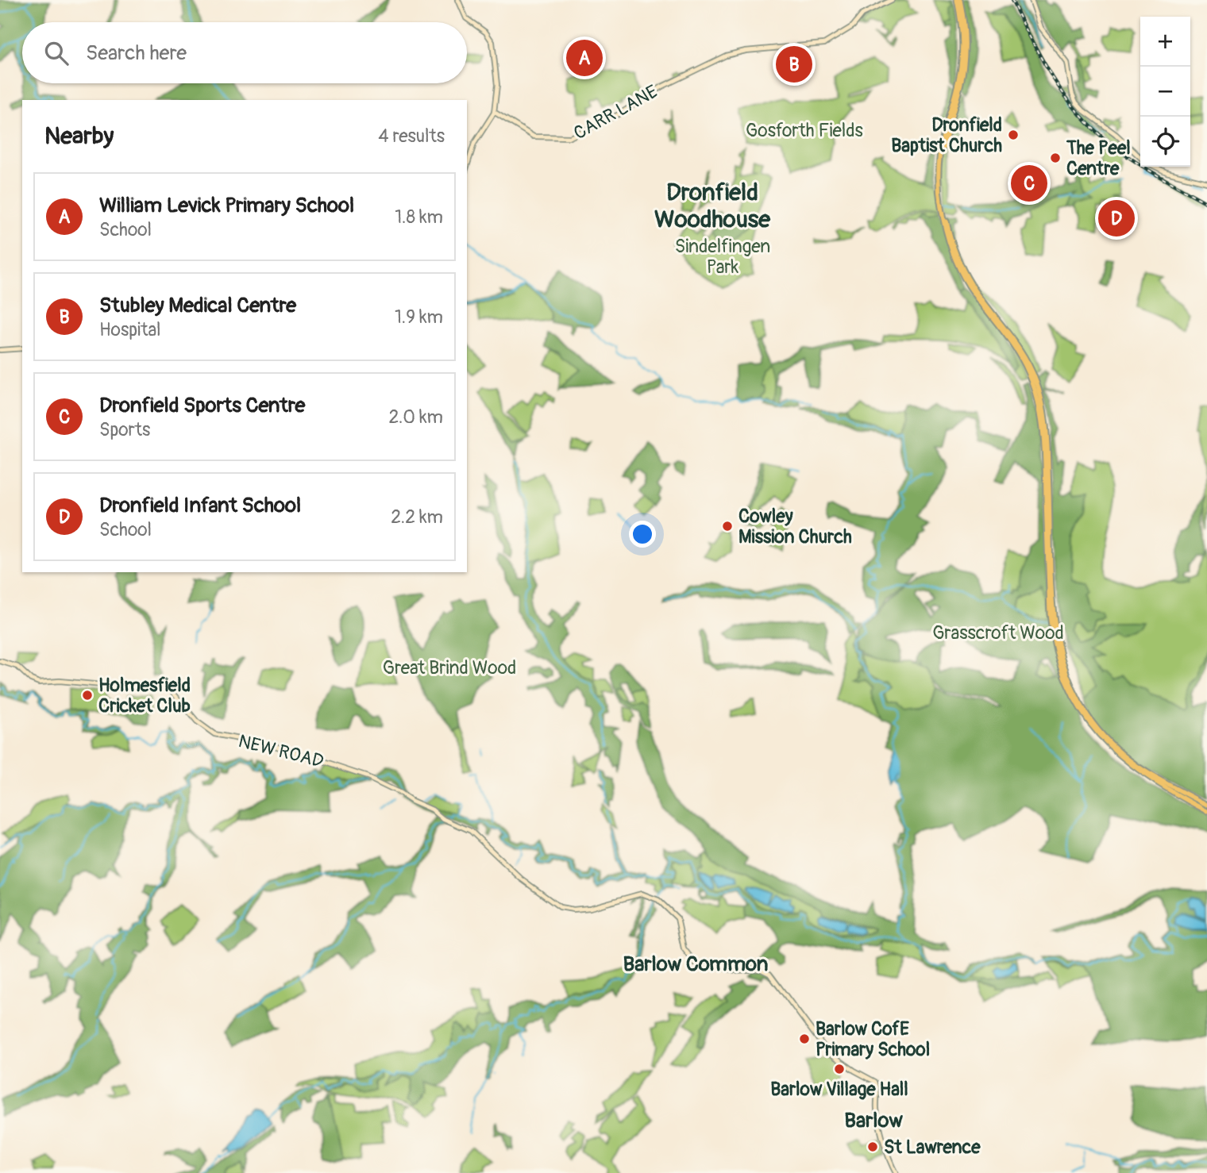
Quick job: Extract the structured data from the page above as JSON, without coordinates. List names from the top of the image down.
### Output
{
  "streets": {
    "main road": ["CARR LANE", "NEW ROAD"]
  },
  "districts": ["Dronfield Woodhouse", "Barlow Common", "Barlow"],
  "parks": [
    "Gosforth Fields",
    "Sindelfingen Park",
    "Grasscroft Wood",
    "Great Brind Wood"
  ],
  "places": [
    "Dronfield Baptist Church",
    "The Peel Centre",
    "Cowley Mission Church",
    "Holmesfield Cricket Club",
    "Barlow CofE Primary School",
    "Barlow Village Hall",
    "St Lawrence"
  ],
  "page": {
    "map_buttons": ["+", "−"],
    "search": "Search here",
    "pins": [
      "A",
      "B",
      "C",
      "D"
    ],
    "heading": ["Nearby", "4 results"],
    "list": [
      {
        "mark": "A",
        "name": "William Levick Primary School",
        "note": "School",
        "value": "1.8 km"
      },
      {
        "mark": "B",
        "name": "Stubley Medical Centre",
        "note": "Hospital",
        "value": "1.9 km"
      },
      {
        "mark": "C",
        "name": "Dronfield Sports Centre",
        "note": "Sports",
        "value": "2.0 km"
      },
      {
        "mark": "D",
        "name": "Dronfield Infant School",
        "note": "School",
        "value": "2.2 km"
      }
    ]
  }
}
